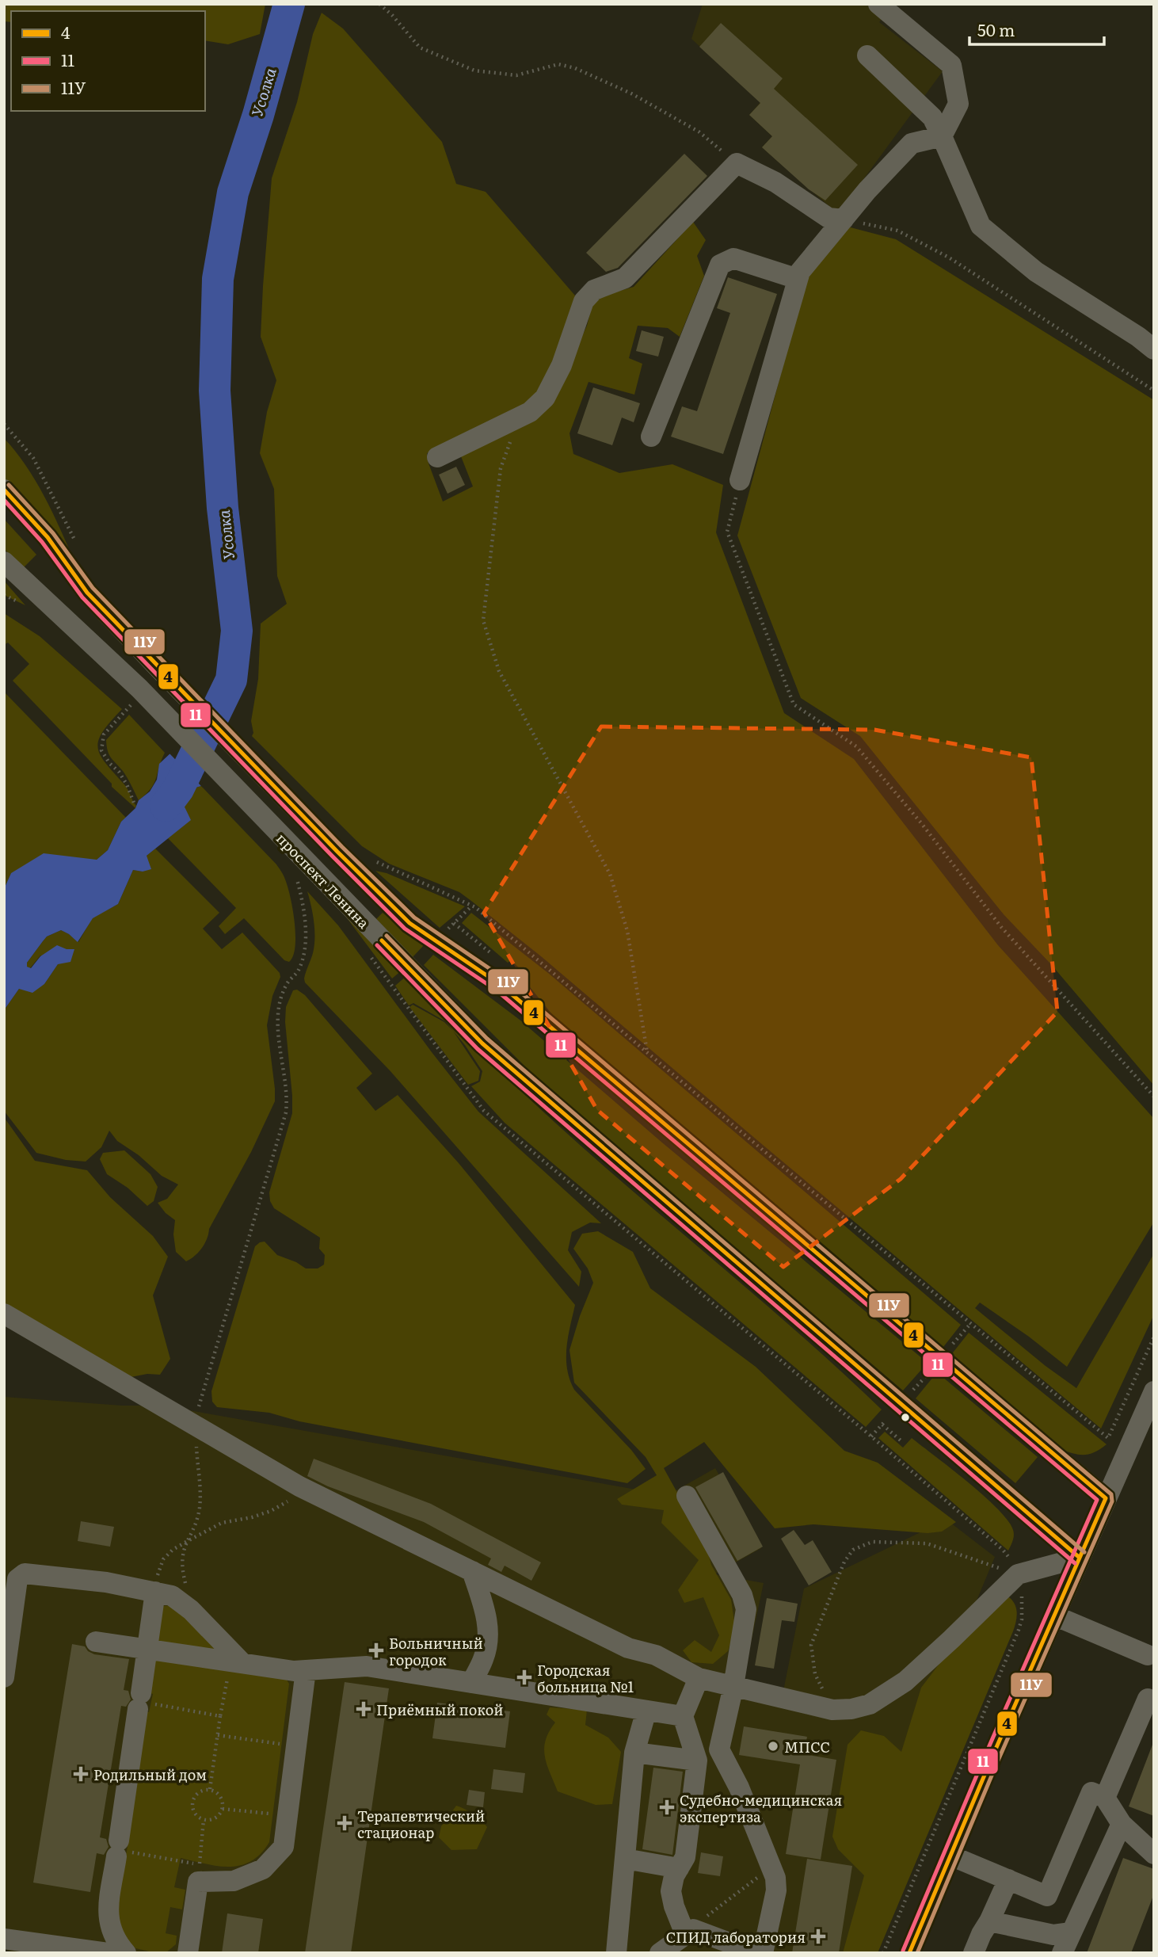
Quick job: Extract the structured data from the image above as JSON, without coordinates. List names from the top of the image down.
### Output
{
  "streets": {
    "street": ["проспект Ленина"]
  },
  "water": ["Усолка"],
  "places": {
    "health": [
      "Больничный городок",
      "Городская больница №1",
      "Приёмный покой",
      "Родильный дом",
      "Судебно-медицинская экспертиза",
      "Терапевтический стационар",
      "СПИД лаборатория"
    ],
    "other": ["МПСС"]
  },
  "lines": ["transit line 11У", "transit line 4", "transit line 11"],
  "legend": ["4", "11", "11У"],
  "scale_bar": "50 m"
}
